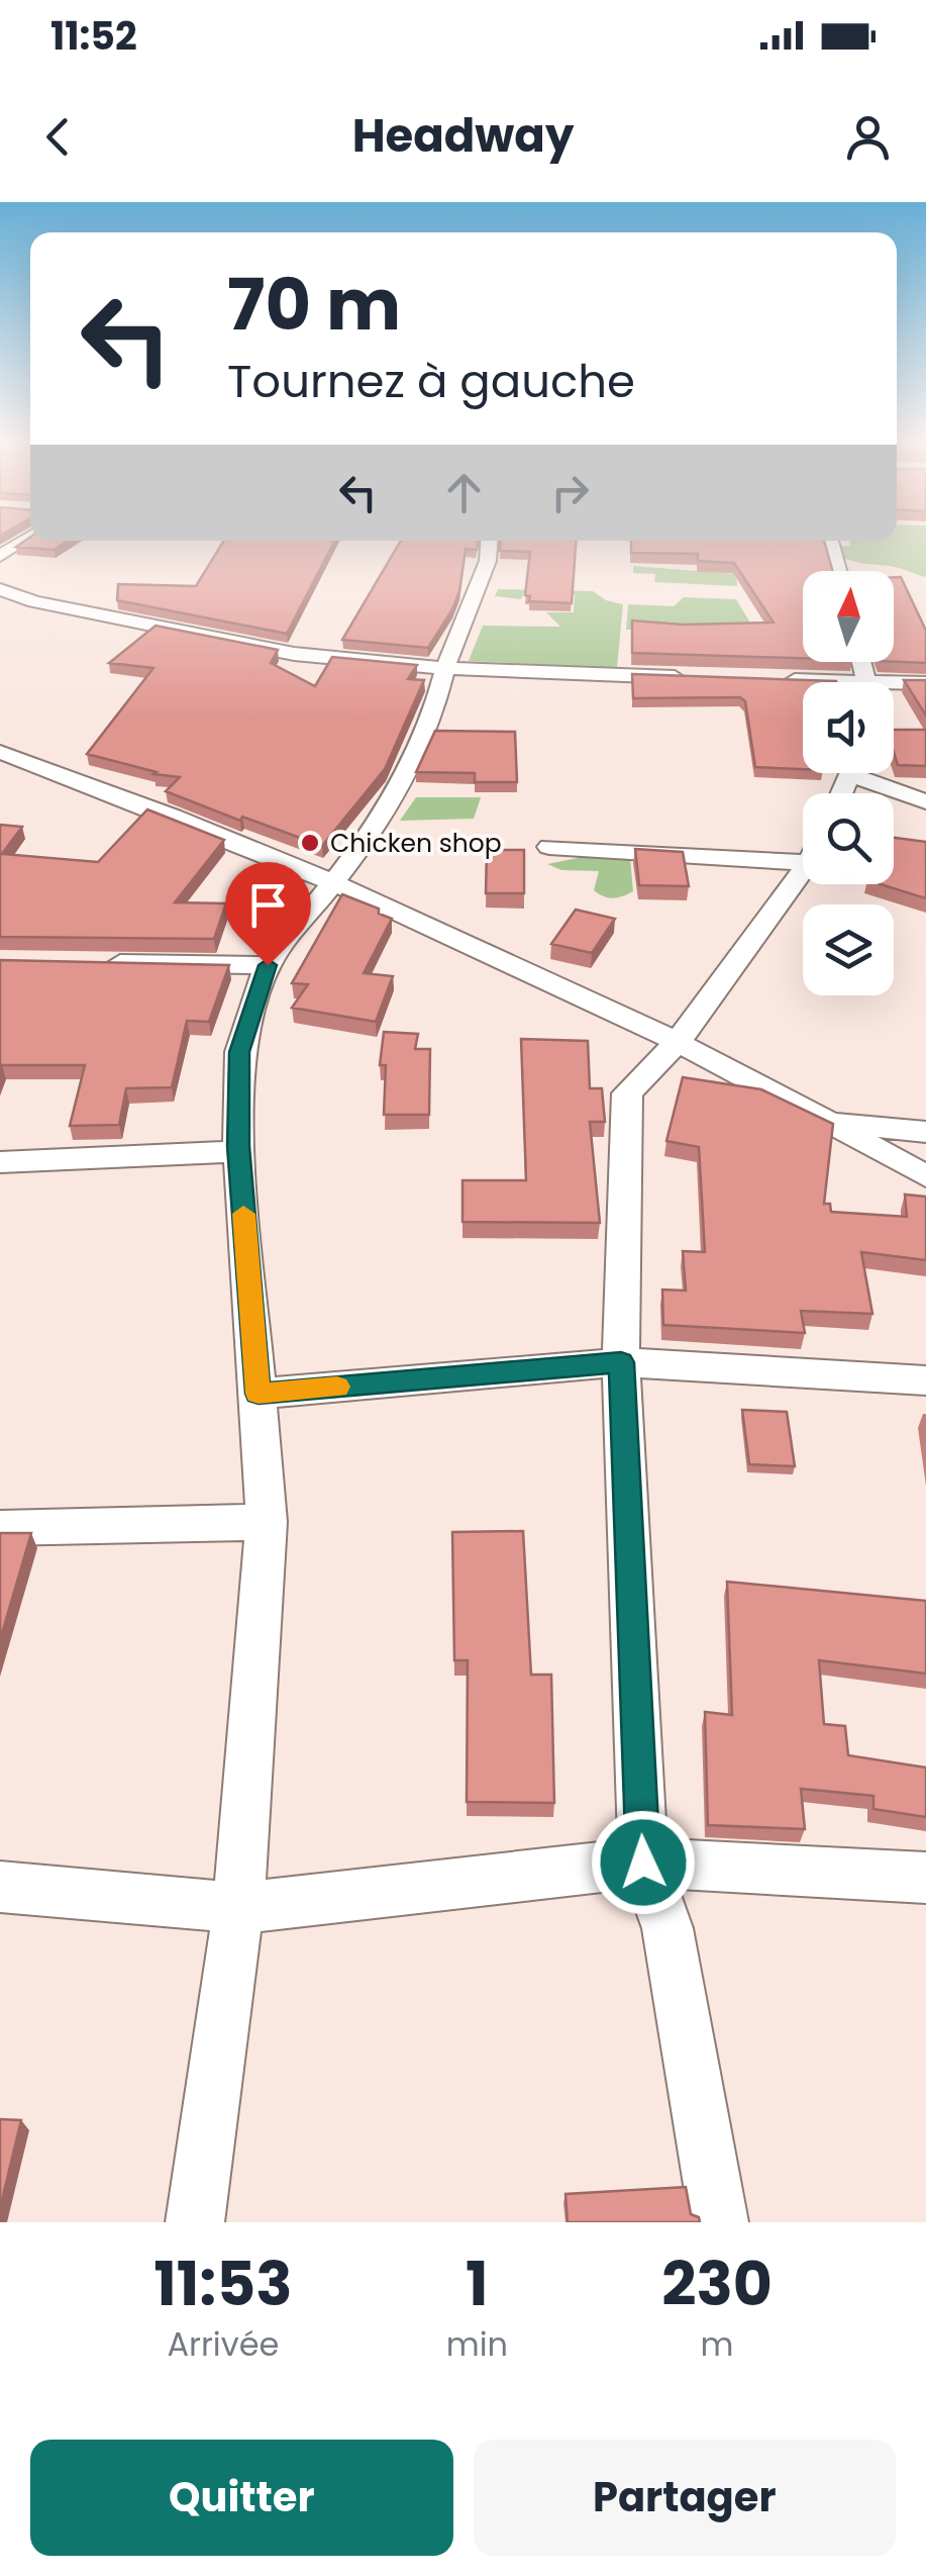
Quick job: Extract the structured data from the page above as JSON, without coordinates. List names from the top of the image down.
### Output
{
  "places": ["Chicken shop"],
  "north": "top",
  "page": {
    "status": "11:52",
    "header": "Headway",
    "turn": ["70 m", "Tournez à gauche"],
    "eta": [
      "11:53",
      "Arrivée",
      "1",
      "min",
      "230",
      "m"
    ],
    "buttons": ["Quitter", "Partager"]
  }
}
